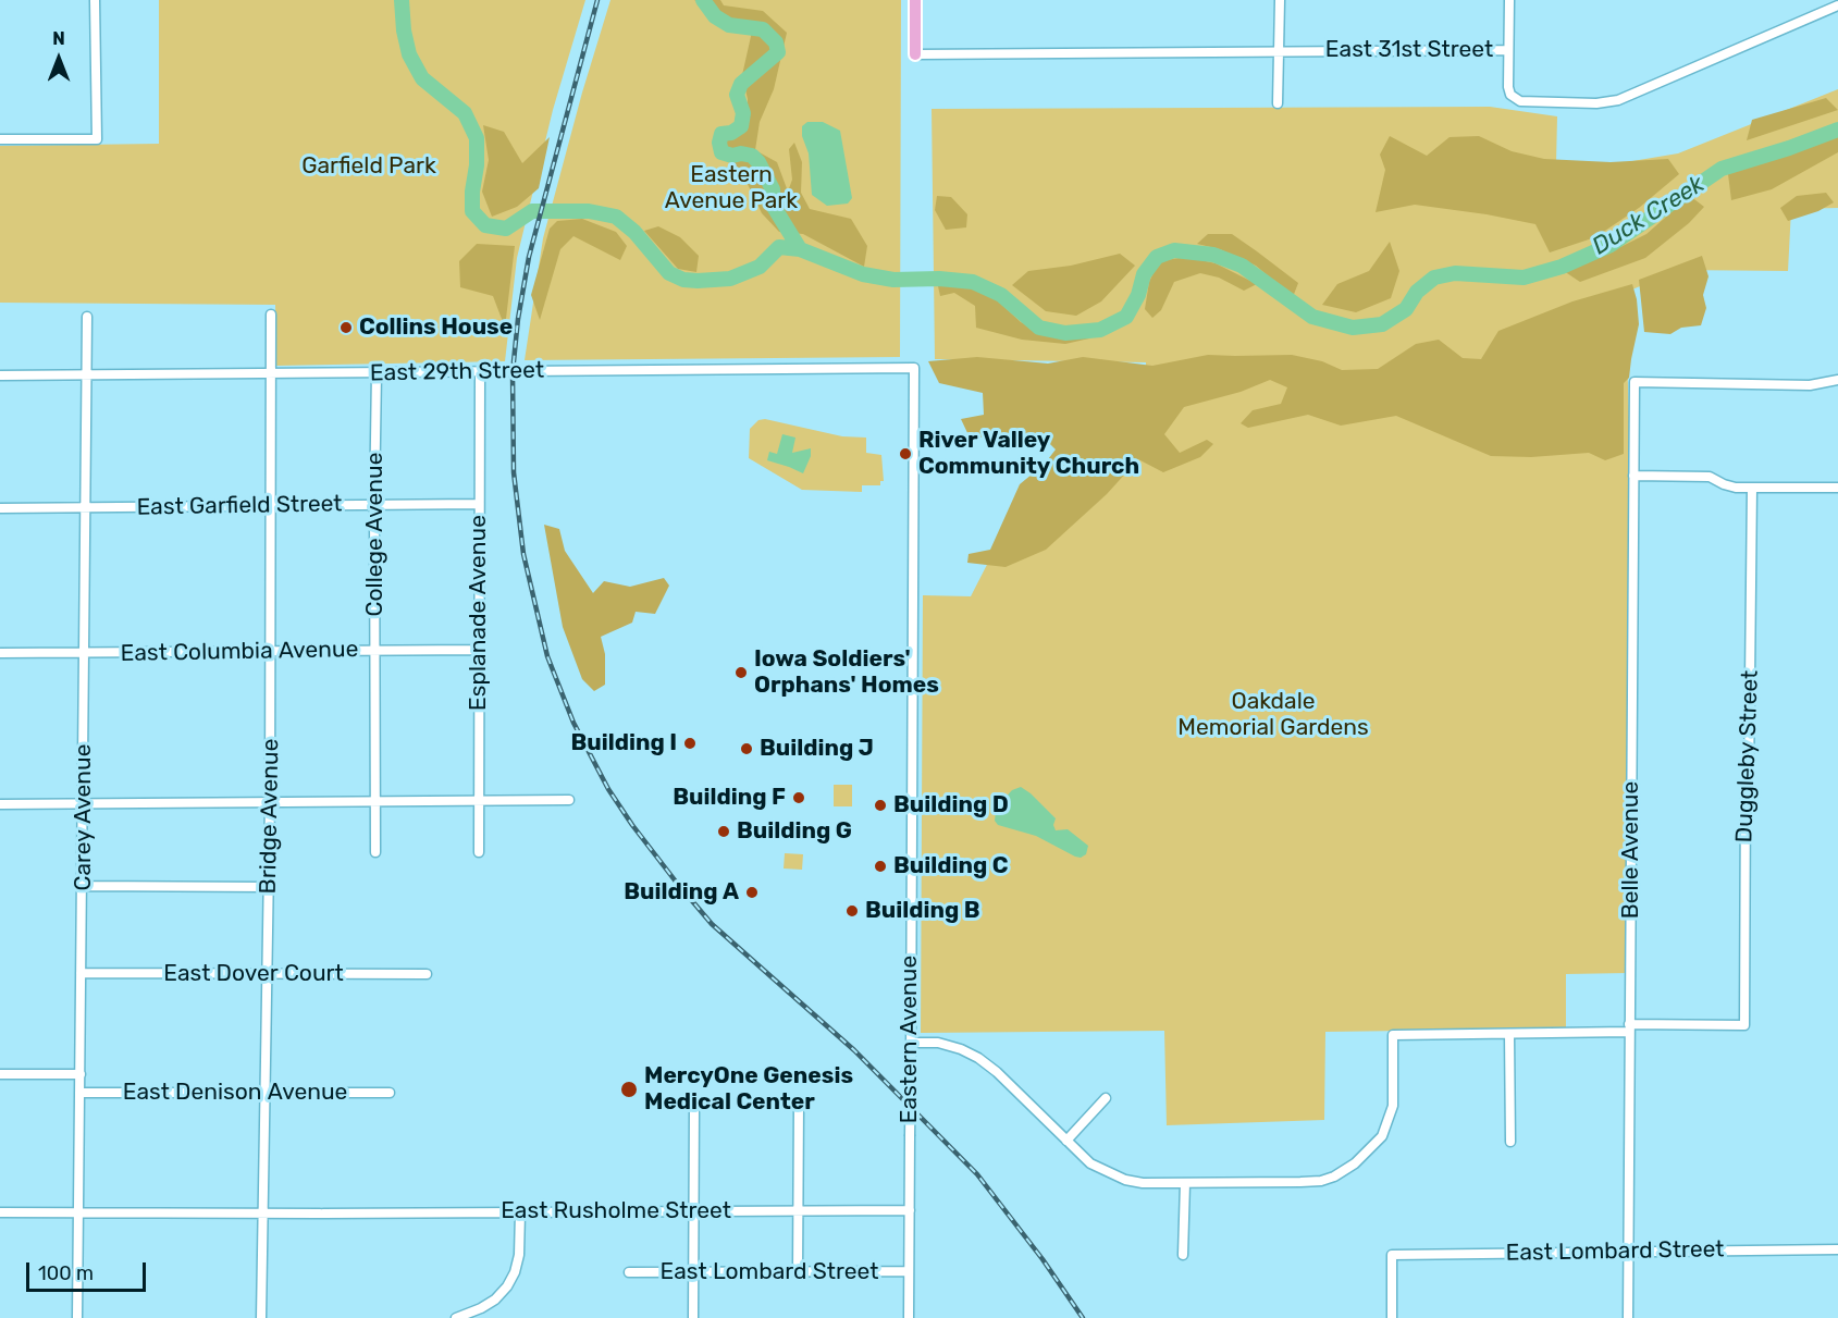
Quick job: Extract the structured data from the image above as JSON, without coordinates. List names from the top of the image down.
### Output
{
  "streets": {
    "street": [
      "East 31st Street",
      "East 29th Street",
      "East Garfield Street",
      "College Avenue",
      "Esplanade Avenue",
      "East Columbia Avenue",
      "Duggleby Street",
      "Bridge Avenue",
      "Carey Avenue",
      "Belle Avenue",
      "East Dover Court",
      "Eastern Avenue",
      "East Denison Avenue",
      "East Rusholme Street",
      "East Lombard Street"
    ]
  },
  "crossings": [
    ["East 29th Street", "College Avenue"],
    ["East 29th Street", "Esplanade Avenue"],
    ["East 29th Street", "Bridge Avenue"],
    ["East 29th Street", "Carey Avenue"],
    ["East 29th Street", "Eastern Avenue"],
    ["East Garfield Street", "College Avenue"],
    ["East Garfield Street", "Esplanade Avenue"],
    ["East Garfield Street", "Bridge Avenue"],
    ["East Garfield Street", "Carey Avenue"],
    ["College Avenue", "East Columbia Avenue"],
    ["Esplanade Avenue", "East Columbia Avenue"],
    ["East Columbia Avenue", "Bridge Avenue"],
    ["East Columbia Avenue", "Carey Avenue"],
    ["Duggleby Street", "Belle Avenue"],
    ["Bridge Avenue", "East Dover Court"],
    ["Bridge Avenue", "East Denison Avenue"],
    ["Bridge Avenue", "East Rusholme Street"],
    ["Carey Avenue", "East Dover Court"],
    ["Carey Avenue", "East Denison Avenue"],
    ["Carey Avenue", "East Rusholme Street"],
    ["Belle Avenue", "East Lombard Street"],
    ["Eastern Avenue", "East Rusholme Street"],
    ["Eastern Avenue", "East Lombard Street"]
  ],
  "water": ["Duck Creek"],
  "parks": ["Garfield Park", "Eastern Avenue Park", "Oakdale Memorial Gardens"],
  "places": [
    "Collins House",
    "River Valley Community Church",
    "Iowa Soldiers' Orphans' Homes",
    "Building I",
    "Building J",
    "Building F",
    "Building D",
    "Building G",
    "Building C",
    "Building A",
    "Building B",
    "MercyOne Genesis Medical Center"
  ],
  "scale_bar": "100 m",
  "north": "top"
}
